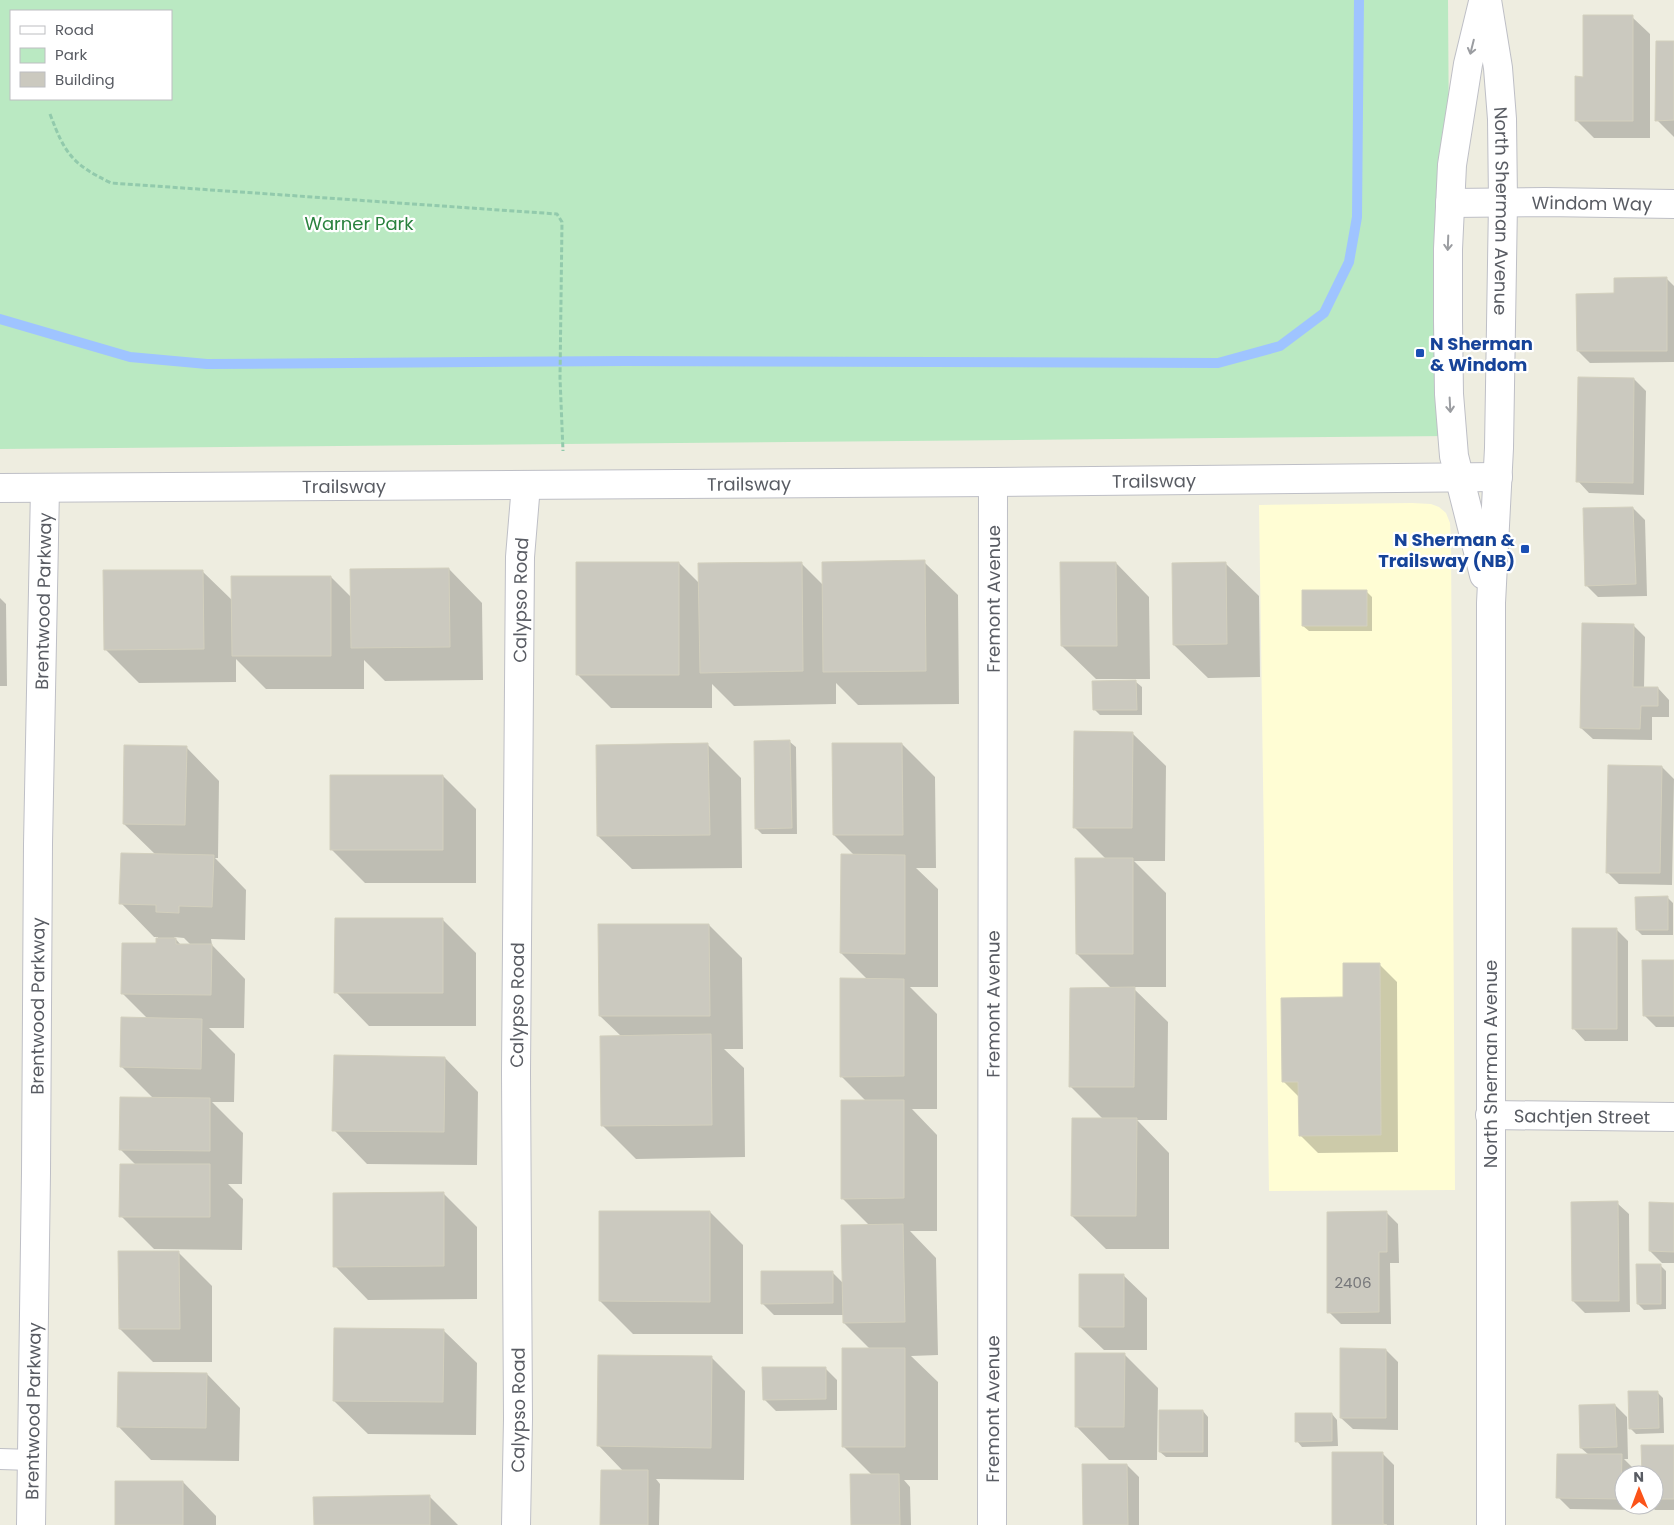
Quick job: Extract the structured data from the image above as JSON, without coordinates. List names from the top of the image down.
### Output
{
  "streets": {
    "street": [
      "Windom Way",
      "North Sherman Avenue",
      "Trailsway",
      "Fremont Avenue",
      "Calypso Road",
      "Brentwood Parkway",
      "Sachtjen Street"
    ]
  },
  "crossings": [
    ["Windom Way", "North Sherman Avenue"],
    ["North Sherman Avenue", "Trailsway"],
    ["North Sherman Avenue", "Sachtjen Street"],
    ["Trailsway", "Fremont Avenue"],
    ["Trailsway", "Calypso Road"],
    ["Trailsway", "Brentwood Parkway"]
  ],
  "parks": ["Warner Park"],
  "places": {
    "transit": ["N Sherman & Windom", "N Sherman & Trailsway (NB)"]
  },
  "house_numbers": ["2406"],
  "legend": ["Road", "Park", "Building"],
  "north": "top"
}
